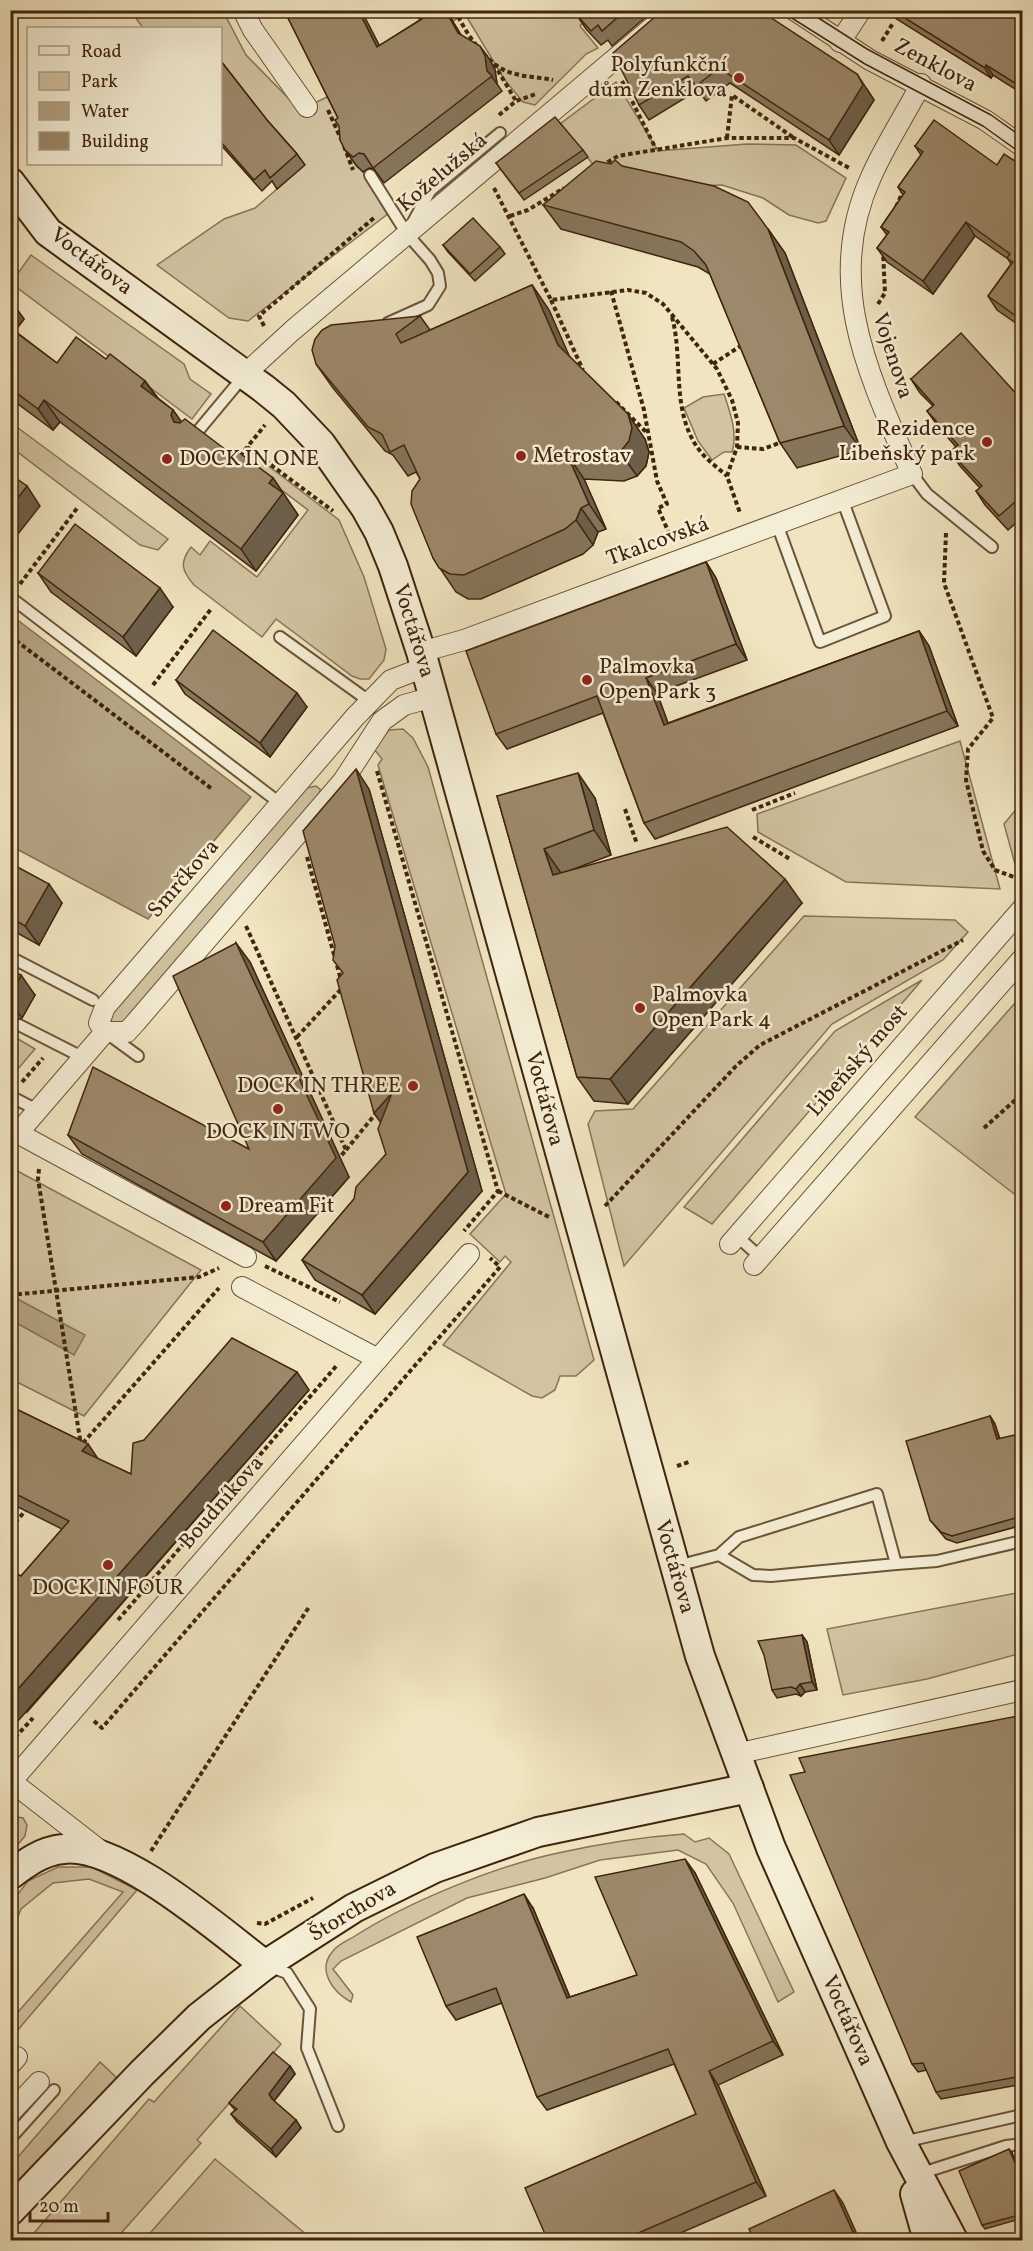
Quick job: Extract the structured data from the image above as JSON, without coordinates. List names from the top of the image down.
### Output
{
  "streets": {
    "main road": ["Voctářova", "Štorchova"],
    "street": [
      "Zenklova",
      "Koželužská",
      "Vojenova",
      "Tkalcovská",
      "Smrčkova",
      "Libeňský most",
      "Boudníkova"
    ]
  },
  "crossings": [
    ["Zenklova", "Vojenova"],
    ["Koželužská", "Voctářova"],
    ["Voctářova", "Tkalcovská"],
    ["Voctářova", "Smrčkova"],
    ["Voctářova", "Štorchova"],
    ["Vojenova", "Tkalcovská"],
    ["Tkalcovská", "Smrčkova"]
  ],
  "places": [
    "Polyfunkční dům Zenklova",
    "Rezidence Libeňský park",
    "Metrostav",
    "DOCK IN ONE",
    "Palmovka Open Park 3",
    "Palmovka Open Park 4",
    "DOCK IN THREE",
    "DOCK IN TWO",
    "Dream Fit",
    "DOCK IN FOUR"
  ],
  "legend": [
    "Road",
    "Park",
    "Water",
    "Building"
  ],
  "scale_bar": "20 m"
}
